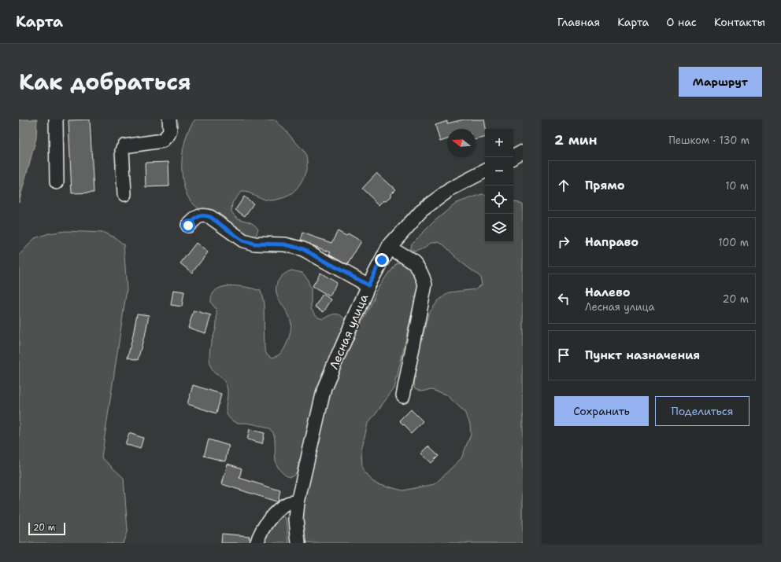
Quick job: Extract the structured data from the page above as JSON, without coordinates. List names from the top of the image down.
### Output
{
  "streets": {
    "street": ["Лесная улица"]
  },
  "scale_bar": "20 m",
  "north": "left",
  "page": {
    "header": "Карта",
    "nav": [
      "Главная",
      "Карта",
      "О нас",
      "Контакты"
    ],
    "title": "Как добраться",
    "buttons": [
      "Маршрут",
      ["Сохранить", "Поделиться"]
    ],
    "heading": ["2 мин", "Пешком · 130 m"],
    "map_buttons": ["+", "−"],
    "list": [
      ["Прямо", "10 m"],
      ["Направо", "100 m"],
      ["Налево", "Лесная улица", "20 m"],
      "Пункт назначения"
    ],
    "scale": "20 m"
  }
}
